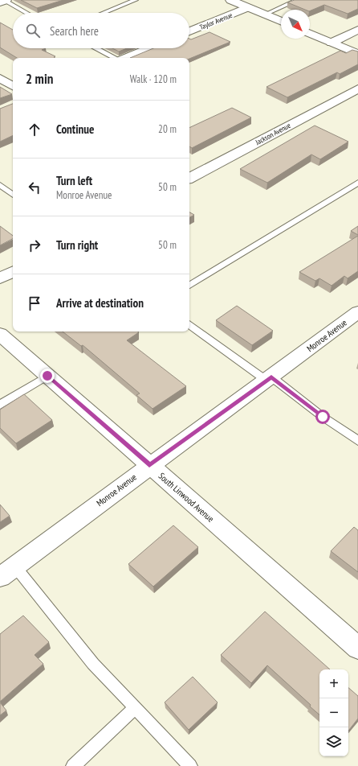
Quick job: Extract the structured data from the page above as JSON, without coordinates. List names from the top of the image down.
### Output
{
  "streets": {
    "street": [
      "Taylor Avenue",
      "Jackson Avenue",
      "Monroe Avenue",
      "South Linwood Avenue"
    ]
  },
  "crossings": [
    ["Monroe Avenue", "South Linwood Avenue"]
  ],
  "north": "bottom right",
  "page": {
    "search": "Search here",
    "heading": ["2 min", "Walk · 120 m"],
    "list": [
      ["Continue", "20 m"],
      ["Turn left", "Monroe Avenue", "50 m"],
      ["Turn right", "50 m"],
      "Arrive at destination"
    ],
    "map_buttons": ["+", "−"]
  }
}
